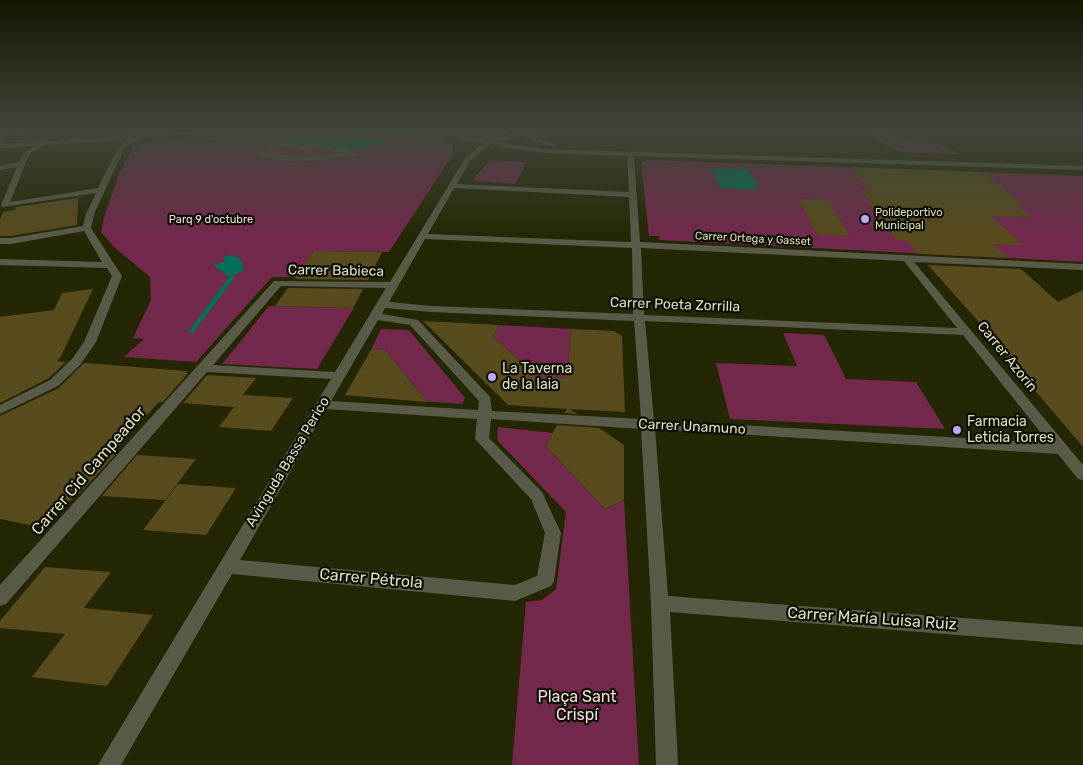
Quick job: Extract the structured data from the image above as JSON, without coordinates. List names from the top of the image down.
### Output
{
  "streets": {
    "street": [
      "Carrer Ortega y Gasset",
      "Carrer Babieca",
      "Carrer Poeta Zorrilla",
      "Carrer Azorín",
      "Carrer Unamuno",
      "Avinguda Bassa Perico",
      "Carrer Cid Campeador",
      "Carrer Pétrola",
      "Carrer María Luisa Ruiz"
    ]
  },
  "crossings": [
    ["Carrer Ortega y Gasset", "Carrer Azorín"],
    ["Carrer Ortega y Gasset", "Avinguda Bassa Perico"],
    ["Carrer Babieca", "Avinguda Bassa Perico"],
    ["Carrer Babieca", "Carrer Cid Campeador"],
    ["Carrer Poeta Zorrilla", "Carrer Azorín"],
    ["Carrer Poeta Zorrilla", "Avinguda Bassa Perico"],
    ["Carrer Azorín", "Carrer Unamuno"],
    ["Carrer Unamuno", "Avinguda Bassa Perico"],
    ["Carrer Unamuno", "Carrer Pétrola"],
    ["Avinguda Bassa Perico", "Carrer Pétrola"]
  ],
  "parks": ["Parq 9 d'octubre", "Plaça Sant Crispí"],
  "places": ["Polideportivo Municipal", "La Taverna de la Iaia", "Farmacia Leticia Torres"]
}
